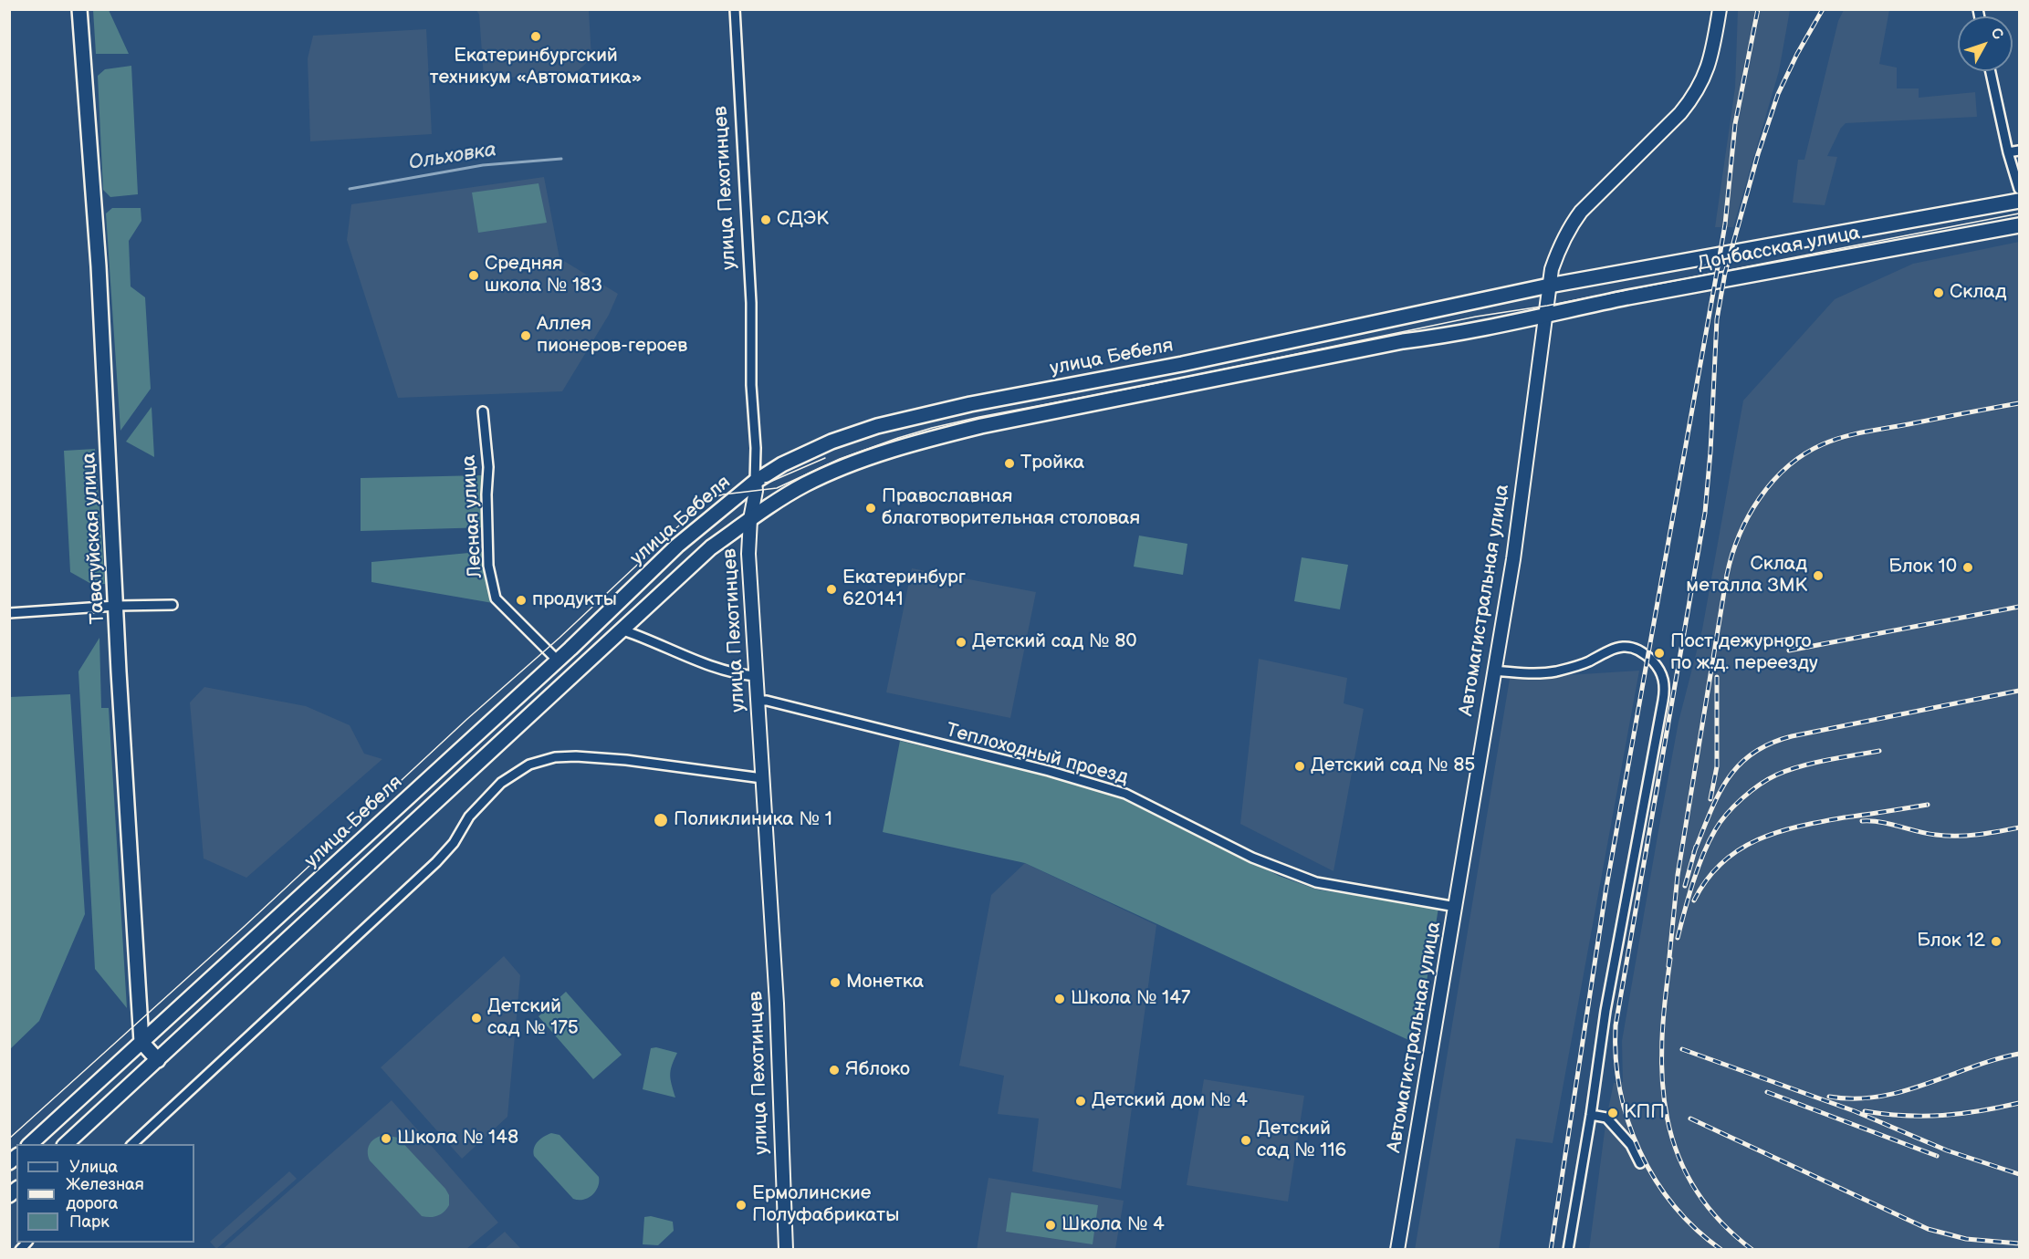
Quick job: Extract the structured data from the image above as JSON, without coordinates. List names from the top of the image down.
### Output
{
  "streets": {
    "main road": [
      "улица Пехотинцев",
      "Донбасская улица",
      "улица Бебеля",
      "Таватуйская улица",
      "Автомагистральная улица"
    ],
    "street": ["Лесная улица", "Теплоходный проезд"]
  },
  "crossings": [
    ["улица Пехотинцев", "улица Бебеля"],
    ["улица Пехотинцев", "Теплоходный проезд"],
    ["Донбасская улица", "улица Бебеля"],
    ["Донбасская улица", "Автомагистральная улица"],
    ["улица Бебеля", "Лесная улица"],
    ["улица Бебеля", "Таватуйская улица"],
    ["улица Бебеля", "Автомагистральная улица"],
    ["Автомагистральная улица", "Теплоходный проезд"]
  ],
  "water": ["Ольховка"],
  "places": [
    "Екатеринбургский техникум «Автоматика»",
    "СДЭК",
    "Средняя школа № 183",
    "Склад",
    "Аллея пионеров-героев",
    "Тройка",
    "Православная благотворительная столовая",
    "Блок 10",
    "Склад металла ЗМК",
    "Екатеринбург 620141",
    "продукты",
    "Детский сад № 80",
    "Пост дежурного по ж.д. переезду",
    "Детский сад № 85",
    "Поликлиника № 1",
    "Блок 12",
    "Монетка",
    "Школа № 147",
    "Детский сад № 175",
    "Яблоко",
    "Детский дом № 4",
    "КПП",
    "Школа № 148",
    "Детский сад № 116",
    "Ермолинские Полуфабрикаты",
    "Школа № 4"
  ],
  "legend": ["Улица", "Железная дорога", "Парк"],
  "north": "top right"
}
